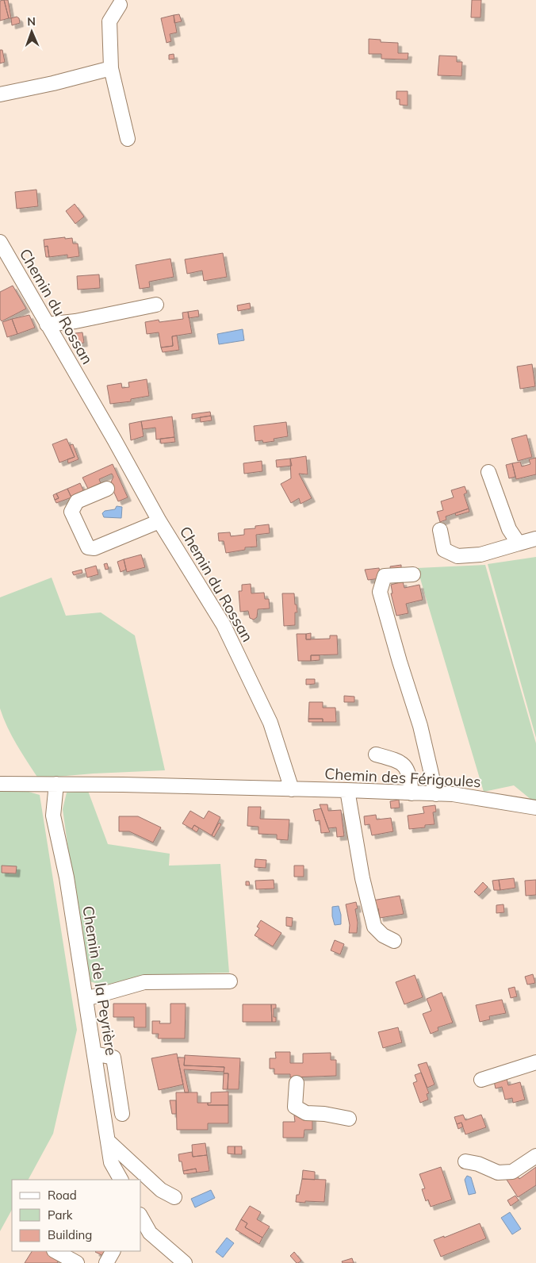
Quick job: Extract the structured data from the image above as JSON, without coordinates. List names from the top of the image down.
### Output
{
  "streets": {
    "street": ["Chemin du Rossan", "Chemin des Férigoules", "Chemin de la Peyrière"]
  },
  "crossings": [
    ["Chemin du Rossan", "Chemin des Férigoules"]
  ],
  "legend": ["Road", "Park", "Building"],
  "north": "top"
}
